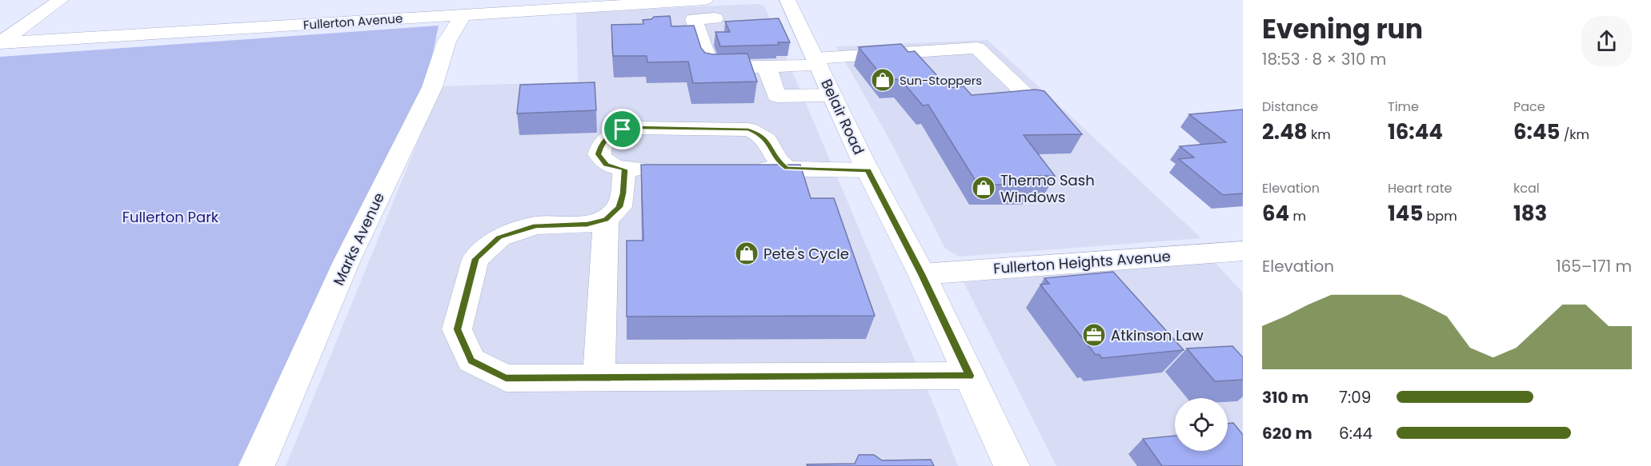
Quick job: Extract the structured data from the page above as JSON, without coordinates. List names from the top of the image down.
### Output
{
  "streets": {
    "street": [
      "Fullerton Avenue",
      "Belair Road",
      "Marks Avenue",
      "Fullerton Heights Avenue"
    ]
  },
  "crossings": [
    ["Fullerton Avenue", "Marks Avenue"],
    ["Belair Road", "Fullerton Heights Avenue"]
  ],
  "parks": ["Fullerton Park"],
  "places": {
    "shop": ["Sun-Stoppers", "Thermo Sash Windows", "Pete's Cycle"],
    "office": ["Atkinson Law"]
  },
  "page": {
    "heading": ["Evening run", "18:53 · 8 × 310 m"],
    "stats": [
      ["Distance", "2.48 km"],
      ["Time", "16:44"],
      ["Pace", "6:45 /km"],
      ["Elevation", "64 m"],
      ["Heart rate", "145 bpm"],
      ["kcal", "183"]
    ],
    "chart": ["Elevation", "165–171 m"],
    "list": [
      {
        "name": "310 m",
        "note": "7:09"
      },
      {
        "name": "620 m",
        "note": "6:44"
      }
    ]
  }
}
